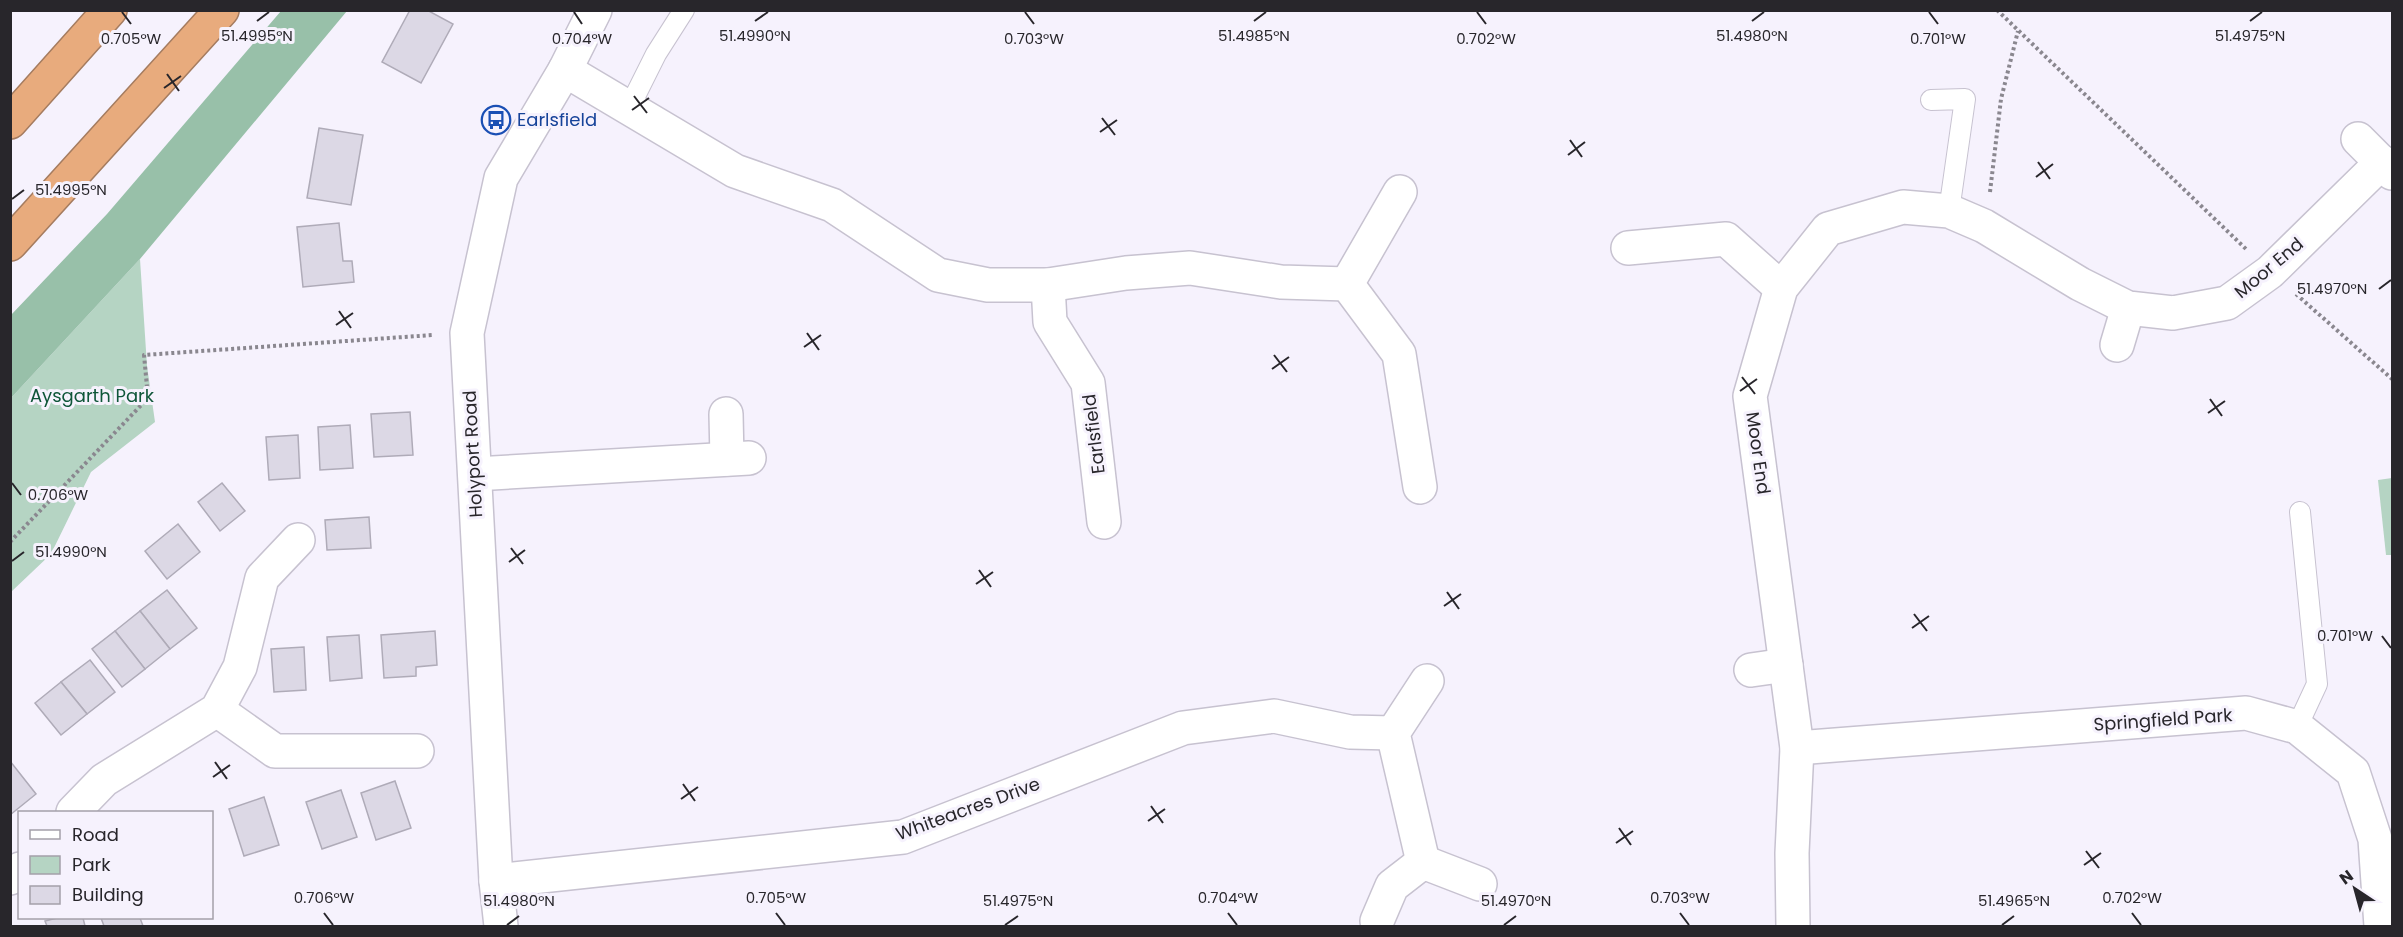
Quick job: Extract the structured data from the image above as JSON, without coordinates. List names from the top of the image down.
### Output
{
  "streets": {
    "street": [
      "Moor End",
      "Earlsfield",
      "Holyport Road",
      "Springfield Park",
      "Whiteacres Drive"
    ]
  },
  "crossings": [
    ["Moor End", "Springfield Park"],
    ["Holyport Road", "Whiteacres Drive"]
  ],
  "parks": ["Aysgarth Park"],
  "places": {
    "bus stop": ["Earlsfield"]
  },
  "legend": ["Road", "Park", "Building"],
  "north": "top left",
  "coordinates": [
    "51.4995°N",
    "51.4990°N",
    "51.4985°N",
    "51.4980°N",
    "51.4975°N",
    "0.705°W",
    "0.704°W",
    "0.703°W",
    "0.702°W",
    "0.701°W",
    "51.4970°N",
    "0.706°W",
    "51.4965°N"
  ]
}
